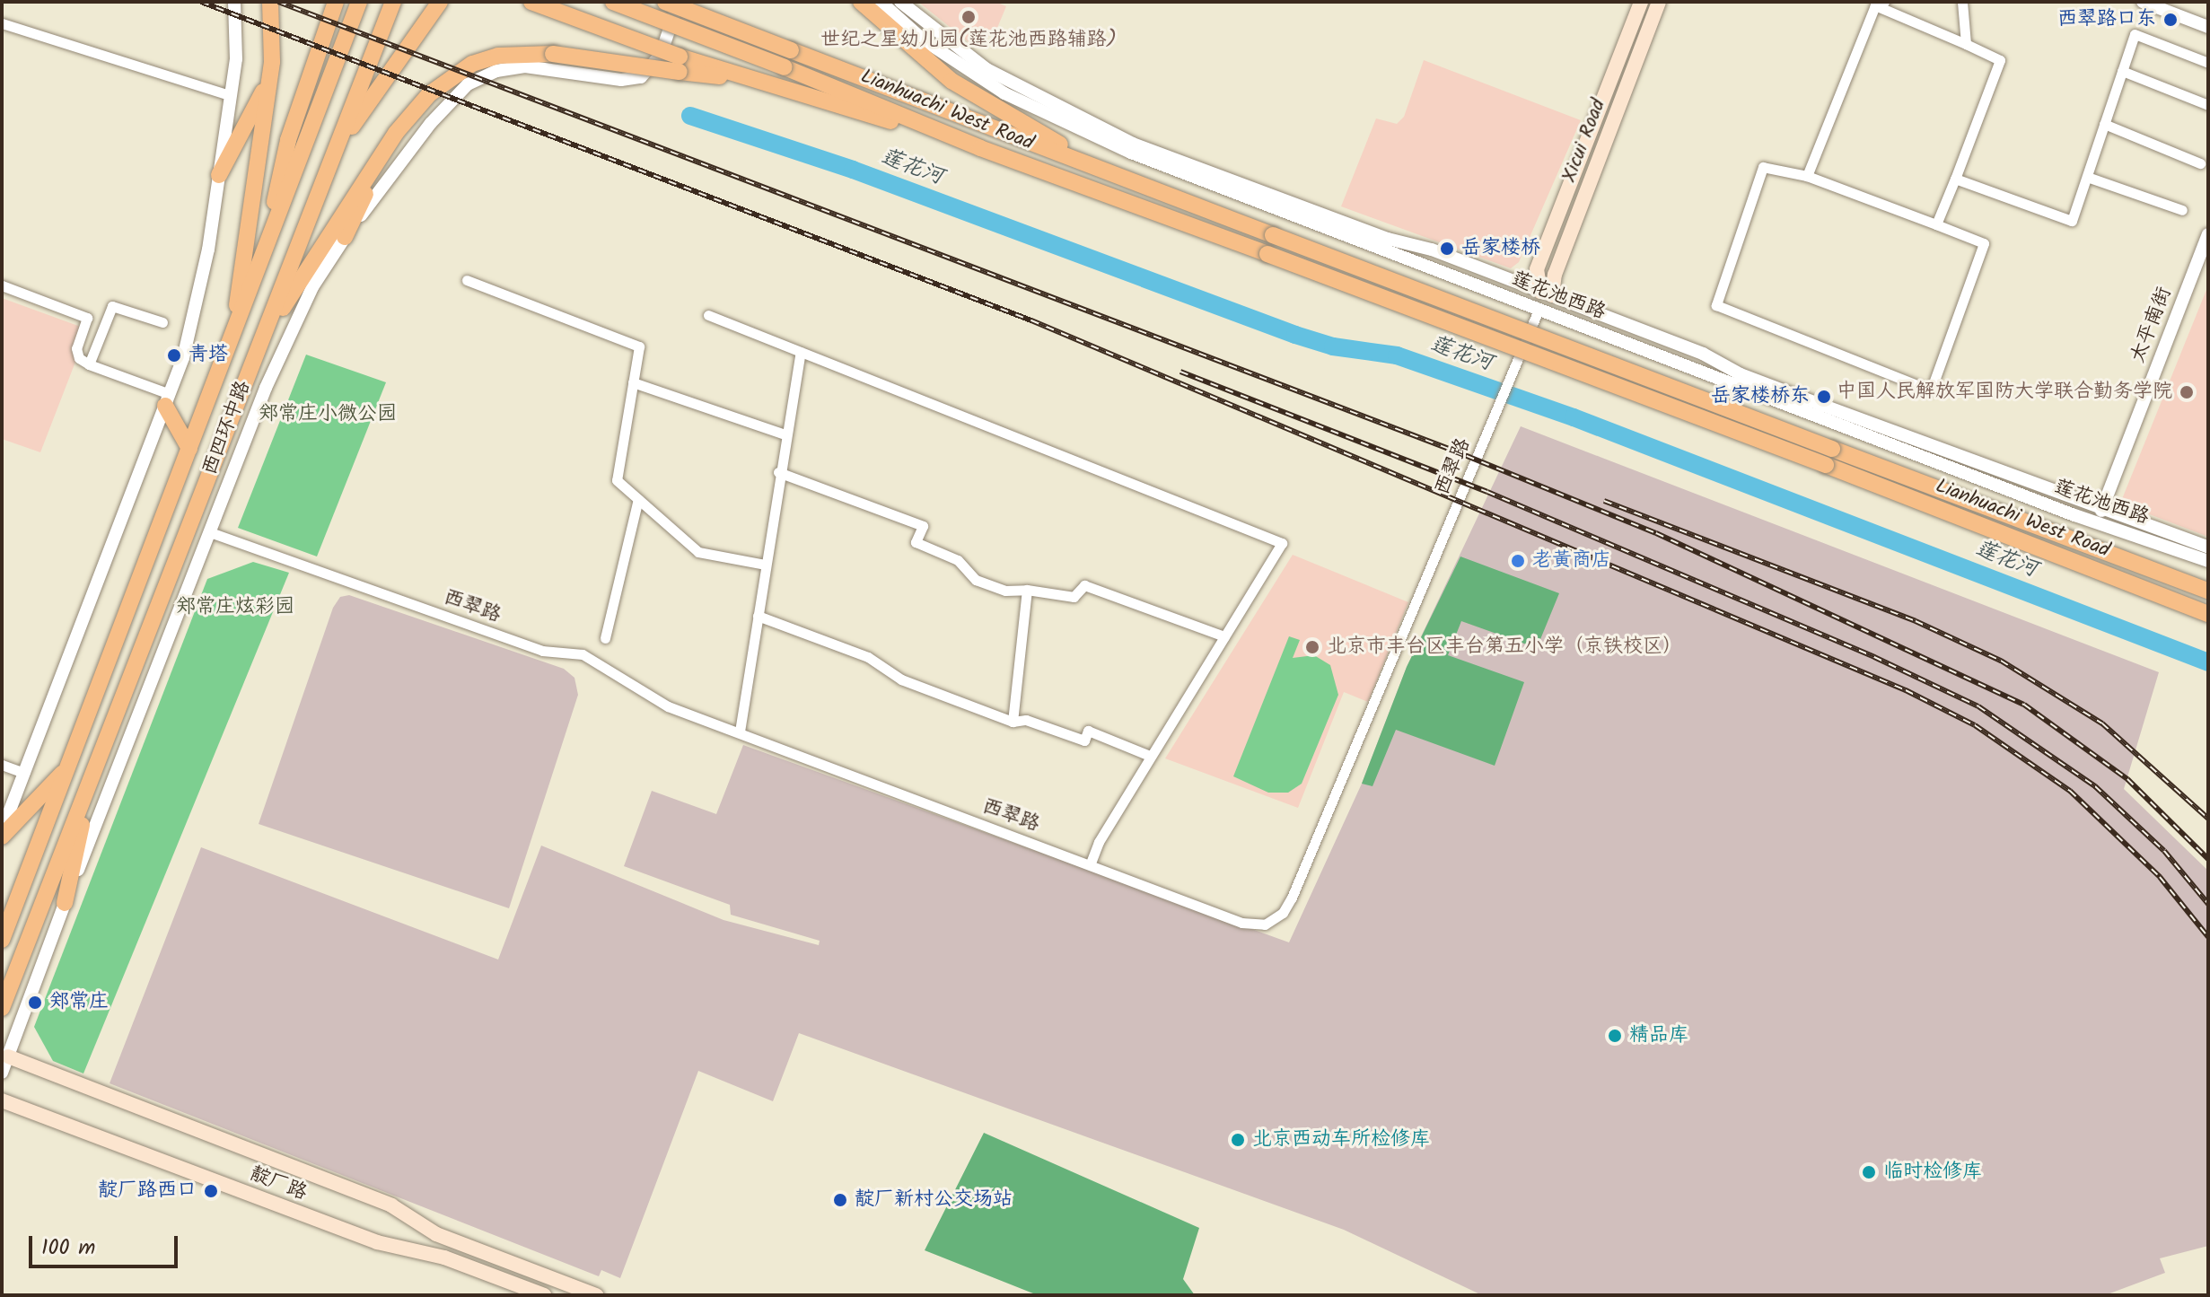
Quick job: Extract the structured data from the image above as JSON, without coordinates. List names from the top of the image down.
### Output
{
  "streets": {
    "highway": ["Lianhuachi West Road", "西四环中路"],
    "main road": ["Xicui Road", "靛厂路"],
    "street": ["莲花池西路", "太平南街", "西翠路"]
  },
  "crossings": [
    ["Xicui Road", "莲花池西路"],
    ["莲花池西路", "太平南街"],
    ["莲花池西路", "西翠路"],
    ["西四环中路", "西翠路"]
  ],
  "water": ["莲花河"],
  "parks": ["郑常庄小微公园", "郑常庄炫彩园"],
  "places": [
    "世纪之星幼儿园(莲花池西路辅路)",
    "西翠路口东",
    "岳家楼桥",
    "青塔",
    "中国人民解放军国防大学联合勤务学院",
    "岳家楼桥东",
    "老黄商店",
    "北京市丰台区丰台第五小学（京铁校区）",
    "郑常庄",
    "精品库",
    "北京西动车所检修库",
    "临时检修库",
    "靛厂路西口",
    "靛厂新村公交场站"
  ],
  "scale_bar": "100 m"
}
